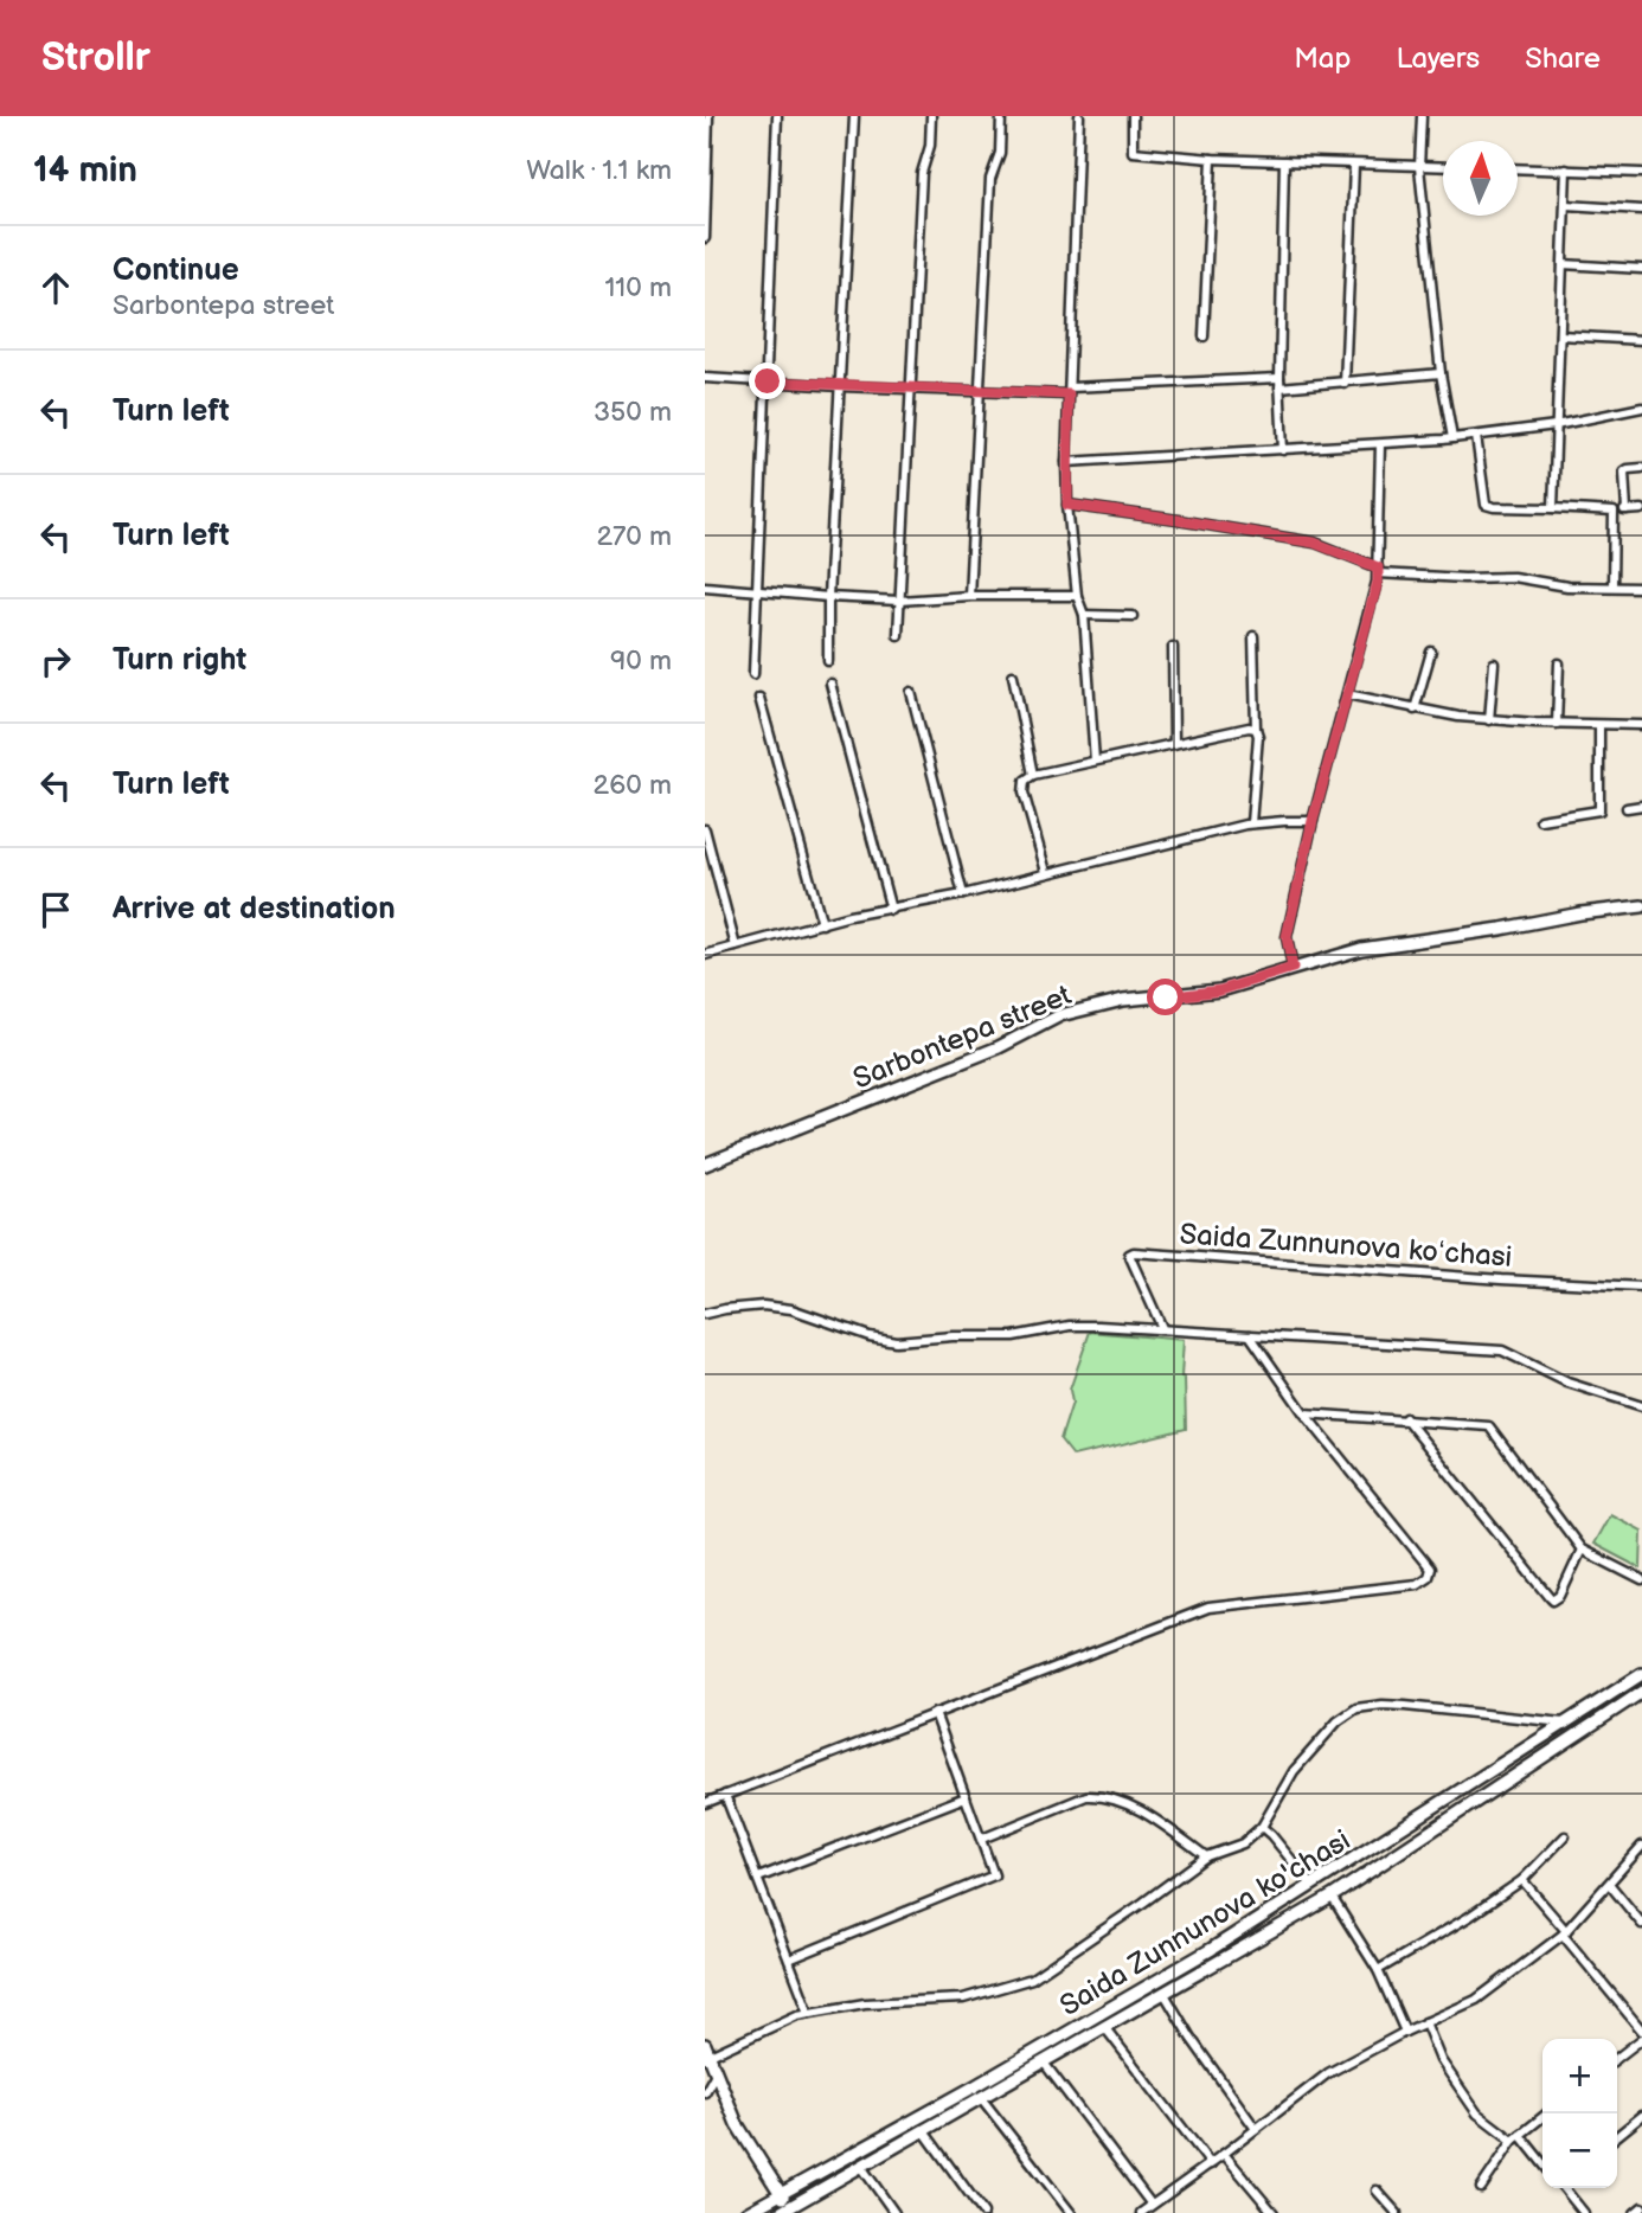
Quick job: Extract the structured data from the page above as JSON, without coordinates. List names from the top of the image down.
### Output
{
  "streets": {
    "main road": ["Sarbontepa street", "Saida Zunnunova ko'chasi"],
    "street": ["Saida Zunnunova koʻchasi"]
  },
  "north": "top",
  "page": {
    "header": "Strollr",
    "nav": ["Map", "Layers", "Share"],
    "heading": ["14 min", "Walk · 1.1 km"],
    "list": [
      ["Continue", "Sarbontepa street", "110 m"],
      ["Turn left", "350 m"],
      ["Turn left", "270 m"],
      ["Turn right", "90 m"],
      ["Turn left", "260 m"],
      "Arrive at destination"
    ],
    "map_buttons": ["+", "−"]
  }
}
